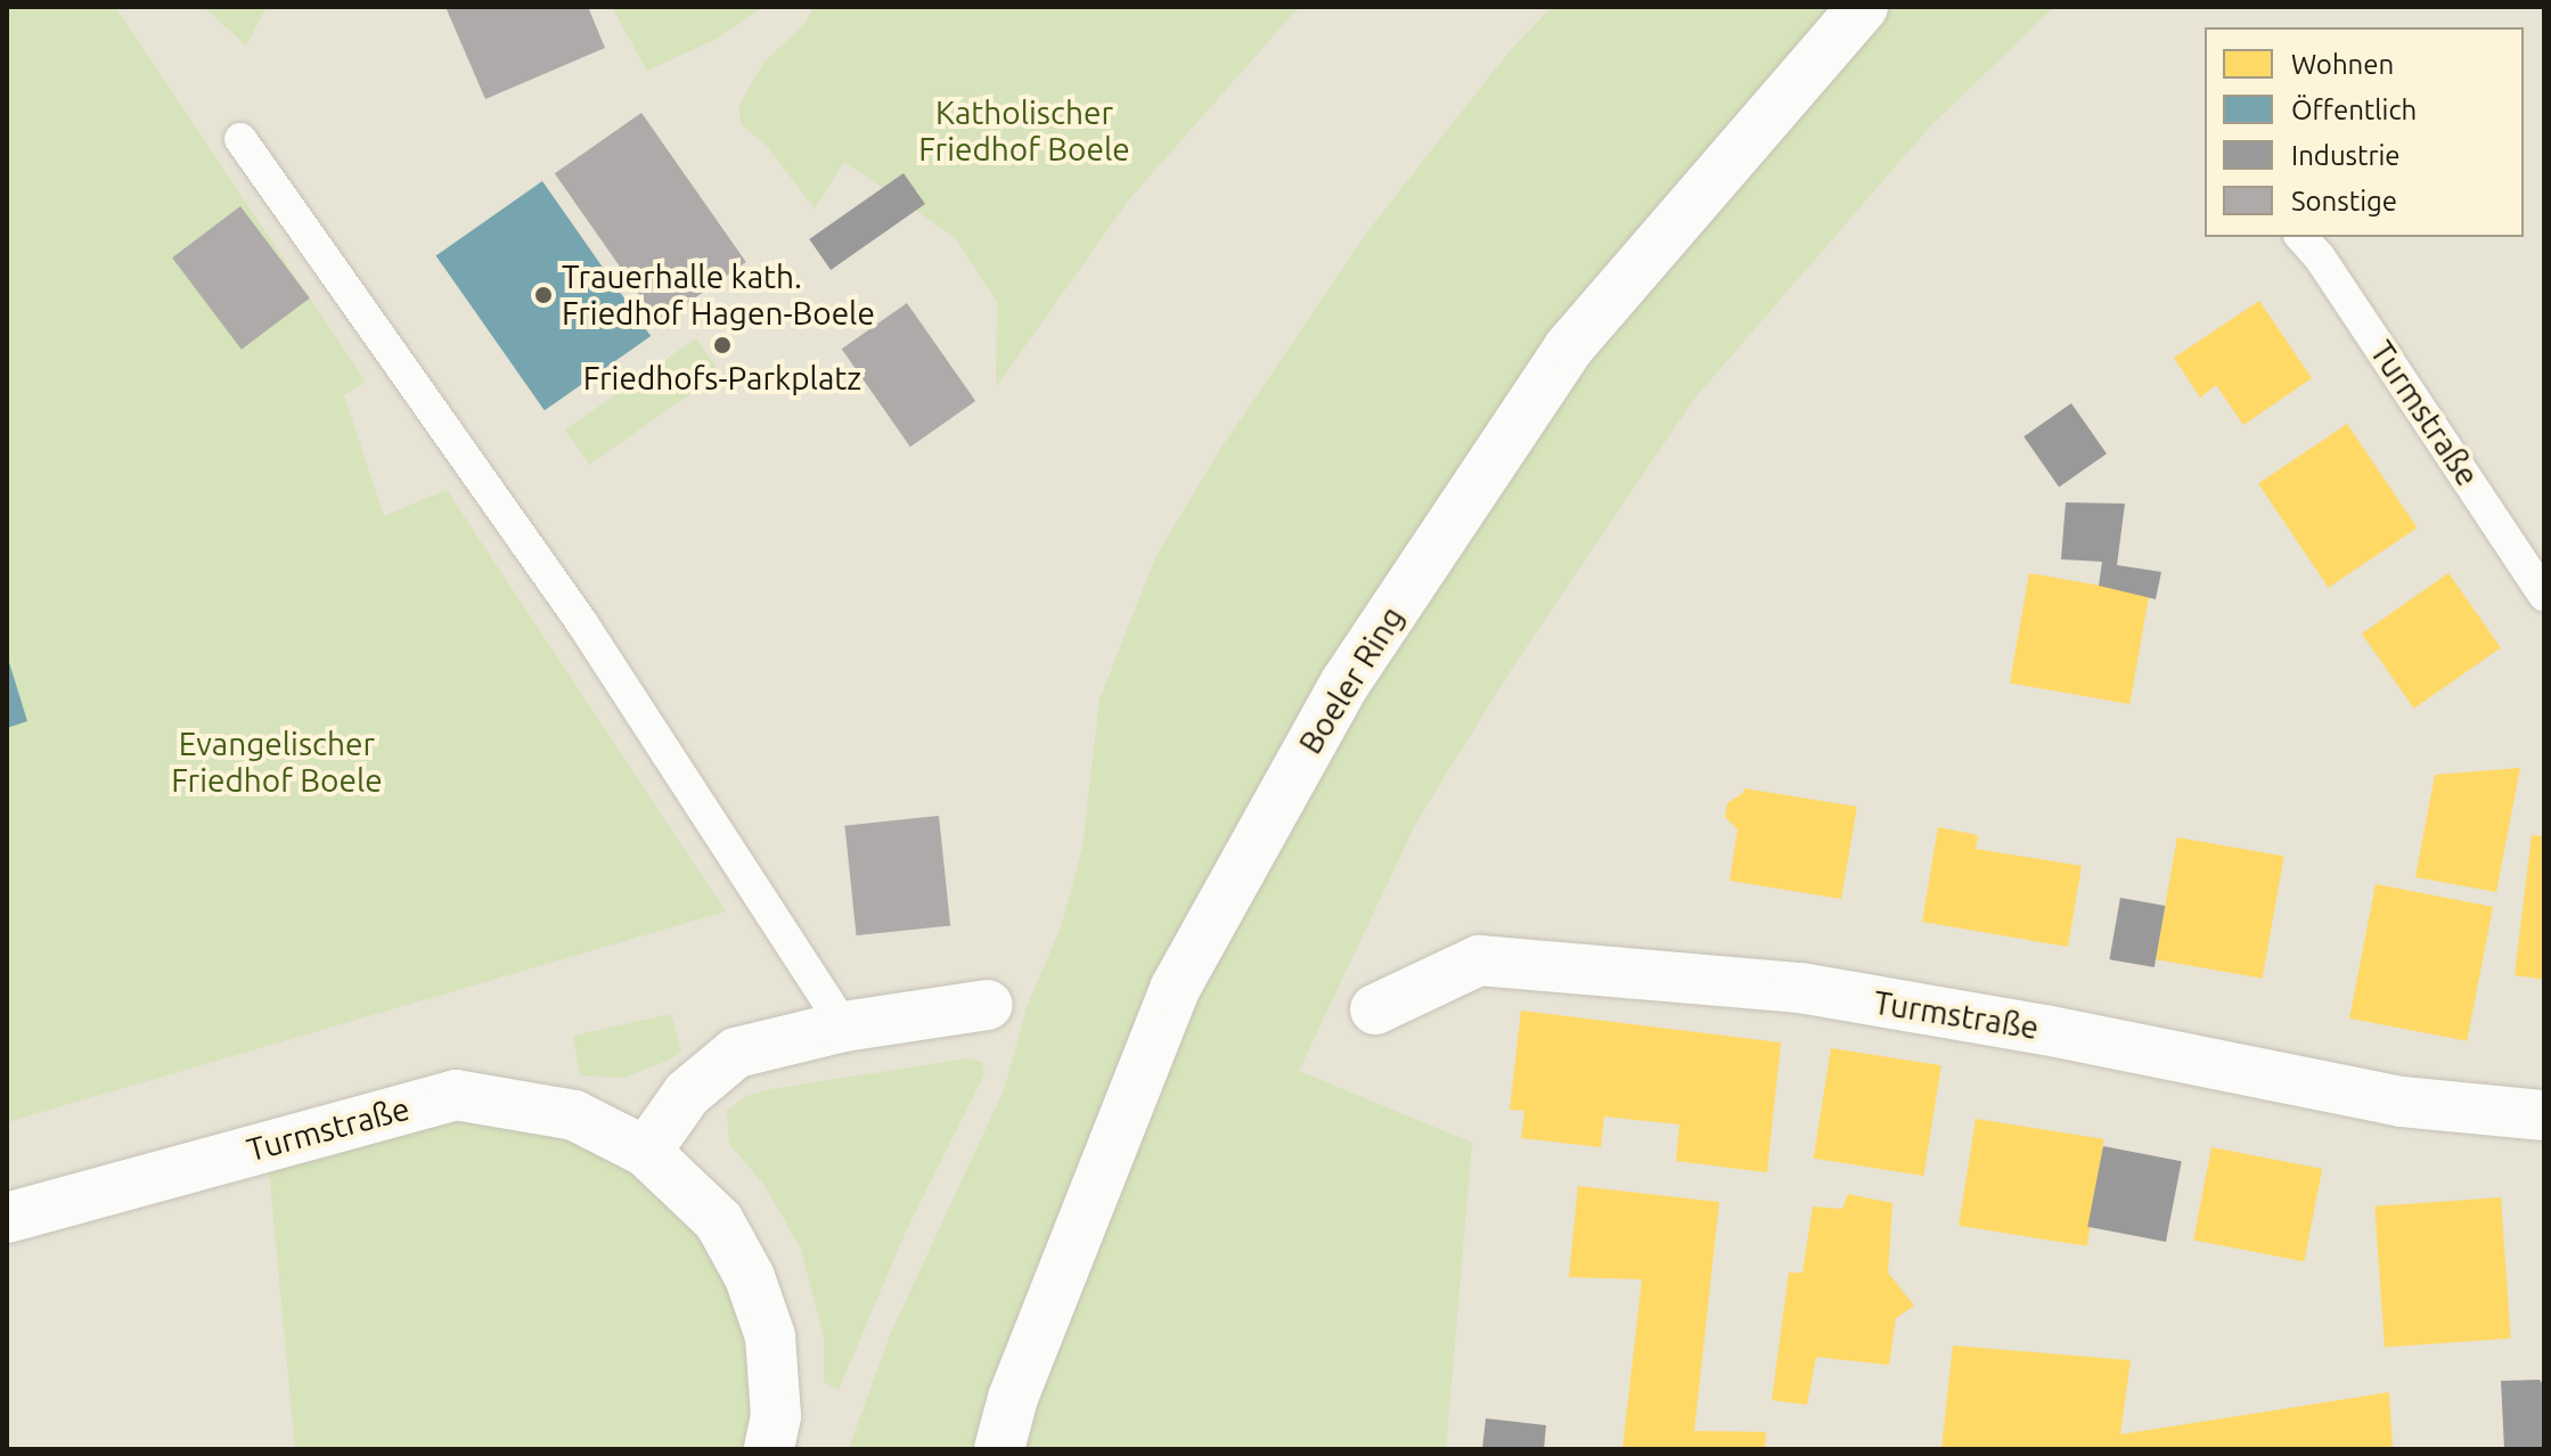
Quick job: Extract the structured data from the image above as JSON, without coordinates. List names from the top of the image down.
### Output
{
  "streets": {
    "street": ["Turmstraße", "Boeler Ring"]
  },
  "parks": ["Katholischer Friedhof Boele", "Evangelischer Friedhof Boele"],
  "places": ["Trauerhalle kath. Friedhof Hagen-Boele", "Friedhofs-Parkplatz"],
  "legend": [
    "Wohnen",
    "Öffentlich",
    "Industrie",
    "Sonstige"
  ]
}
